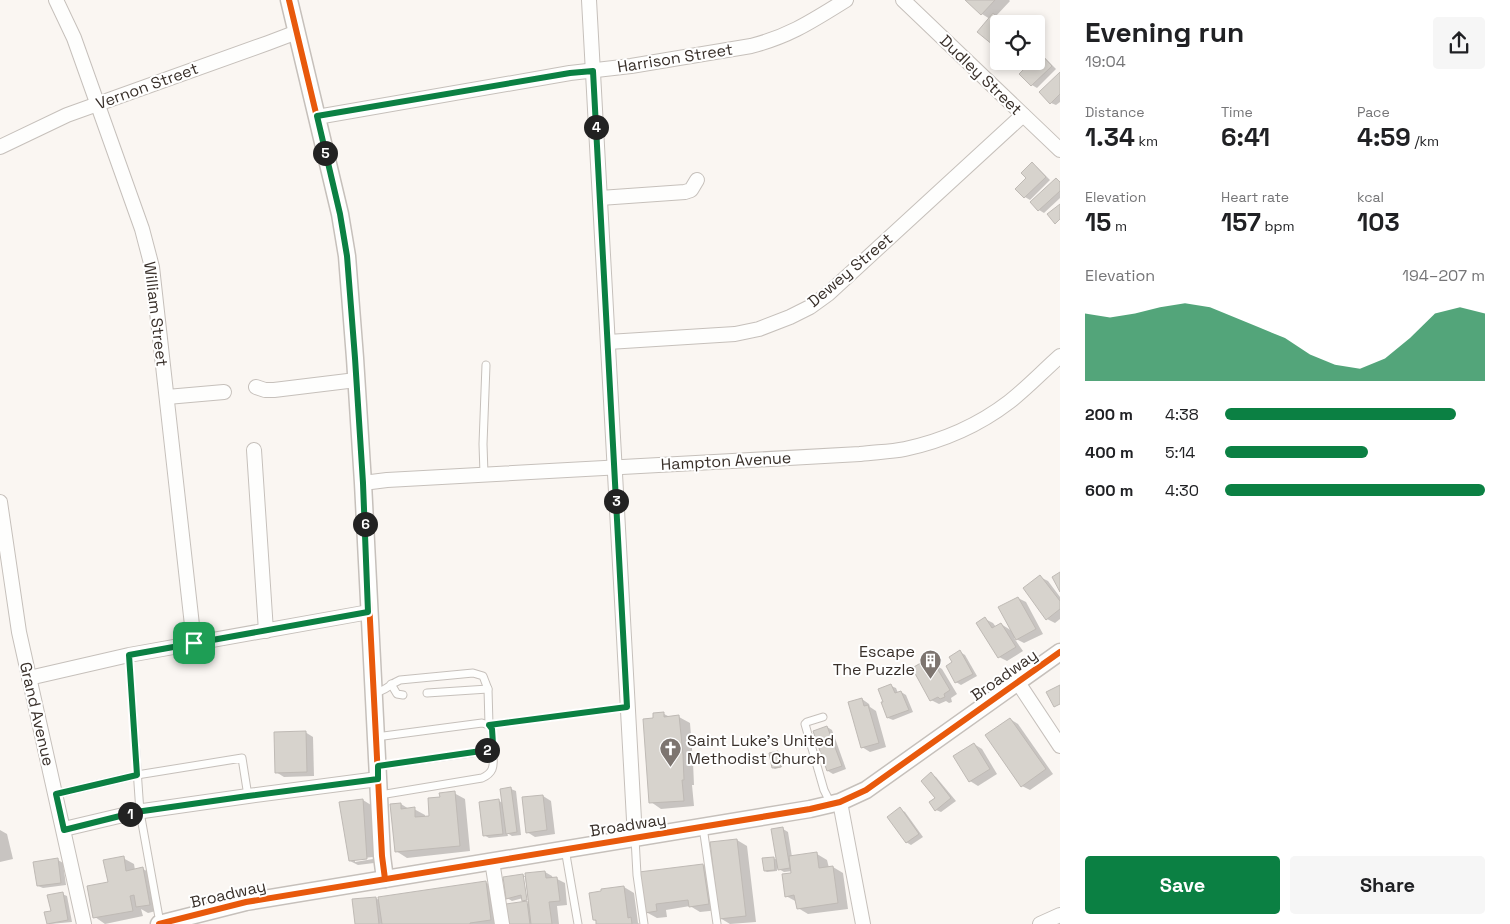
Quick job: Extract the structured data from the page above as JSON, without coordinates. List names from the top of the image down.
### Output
{
  "streets": {
    "street": [
      "Harrison Street",
      "Dudley Street",
      "Vernon Street",
      "Dewey Street",
      "William Street",
      "Hampton Avenue",
      "Broadway",
      "Grand Avenue"
    ]
  },
  "crossings": [
    ["Dudley Street", "Dewey Street"],
    ["Vernon Street", "William Street"]
  ],
  "places": {
    "building": ["Escape The Puzzle"],
    "church": ["Saint Luke's United Methodist Church"]
  },
  "page": {
    "heading": ["Evening run", "19:04"],
    "stats": [
      ["Distance", "1.34 km"],
      ["Time", "6:41"],
      ["Pace", "4:59 /km"],
      ["Elevation", "15 m"],
      ["Heart rate", "157 bpm"],
      ["kcal", "103"]
    ],
    "pins": [
      "4",
      "5",
      "3",
      "6",
      "2",
      "1"
    ],
    "chart": ["Elevation", "194–207 m"],
    "list": [
      {
        "name": "200 m",
        "note": "4:38"
      },
      {
        "name": "400 m",
        "note": "5:14"
      },
      {
        "name": "600 m",
        "note": "4:30"
      }
    ],
    "buttons": ["Save", "Share"]
  }
}
